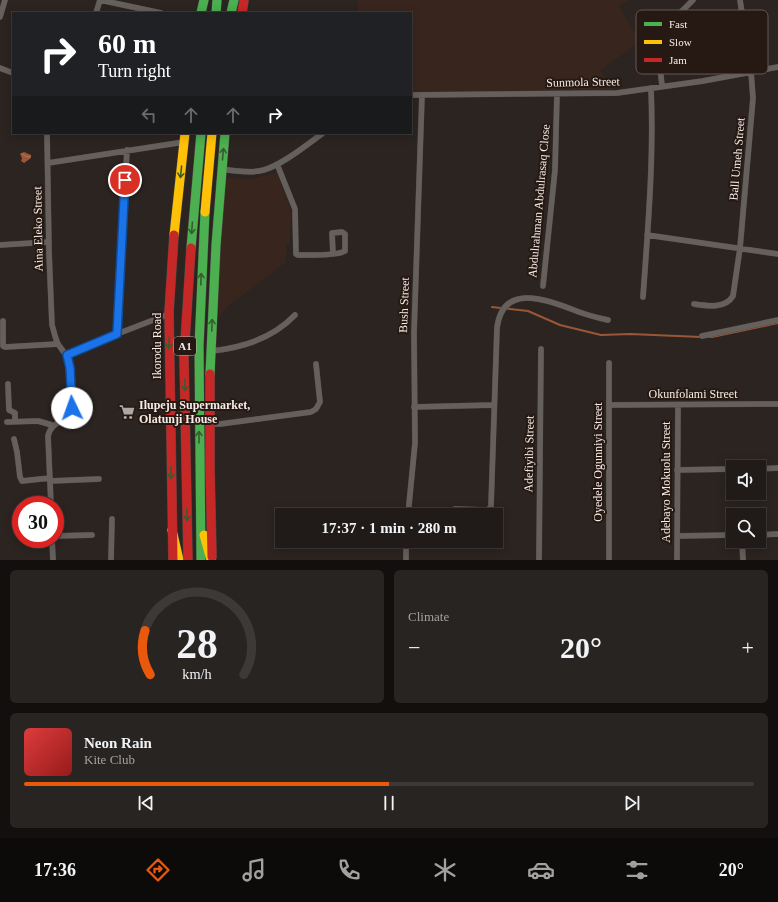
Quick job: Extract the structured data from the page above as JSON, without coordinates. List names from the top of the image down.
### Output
{
  "streets": {
    "main road": ["Ikorodu Road", "A1"],
    "street": [
      "Sunmola Street",
      "Ball Umeh Street",
      "Abdulrahman Abdulrasaq Close",
      "Aina Eleko Street",
      "Bush Street",
      "Okunfolami Street",
      "Adefiyibi Street",
      "Oyedele Ogunniyi Street",
      "Adebayo Mokuolu Street"
    ]
  },
  "crossings": [
    ["Sunmola Street", "Abdulrahman Abdulrasaq Close"],
    ["Sunmola Street", "Bush Street"],
    ["Okunfolami Street", "Oyedele Ogunniyi Street"],
    ["Okunfolami Street", "Adebayo Mokuolu Street"]
  ],
  "places": {
    "supermarket": ["Ilupeju Supermarket, Olatunji House"]
  },
  "legend": ["Fast", "Slow", "Jam"],
  "page": {
    "turn": ["60 m", "Turn right"],
    "limit": "30",
    "trip": "17:37 · 1 min · 280 m",
    "tile": "Climate",
    "heat": ["−", "20°", "+"],
    "song": ["Neon Rain", "Kite Club"],
    "tabs": ["17:36", "20°"],
    "gauge": ["28", "km/h"]
  }
}
